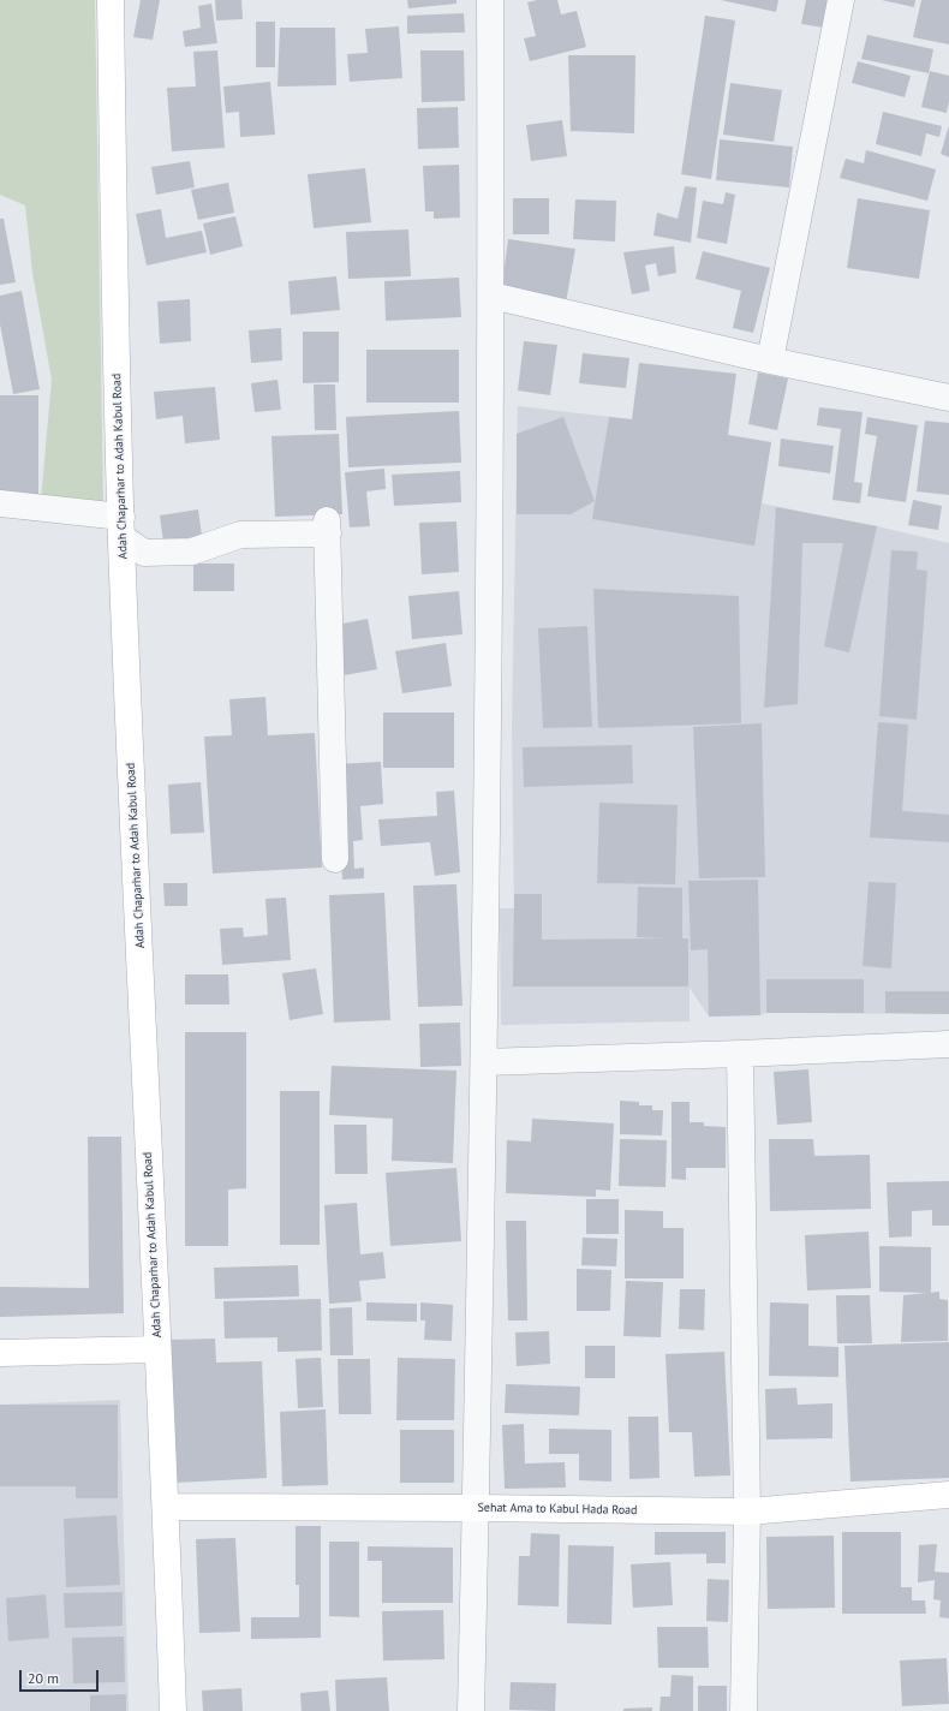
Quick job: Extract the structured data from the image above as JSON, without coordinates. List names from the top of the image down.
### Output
{
  "streets": {
    "main road": ["Adah Chaparhar to Adah Kabul Road", "Sehat Ama to Kabul Hada Road"]
  },
  "crossings": [
    ["Adah Chaparhar to Adah Kabul Road", "Sehat Ama to Kabul Hada Road"]
  ],
  "scale_bar": "20 m"
}
